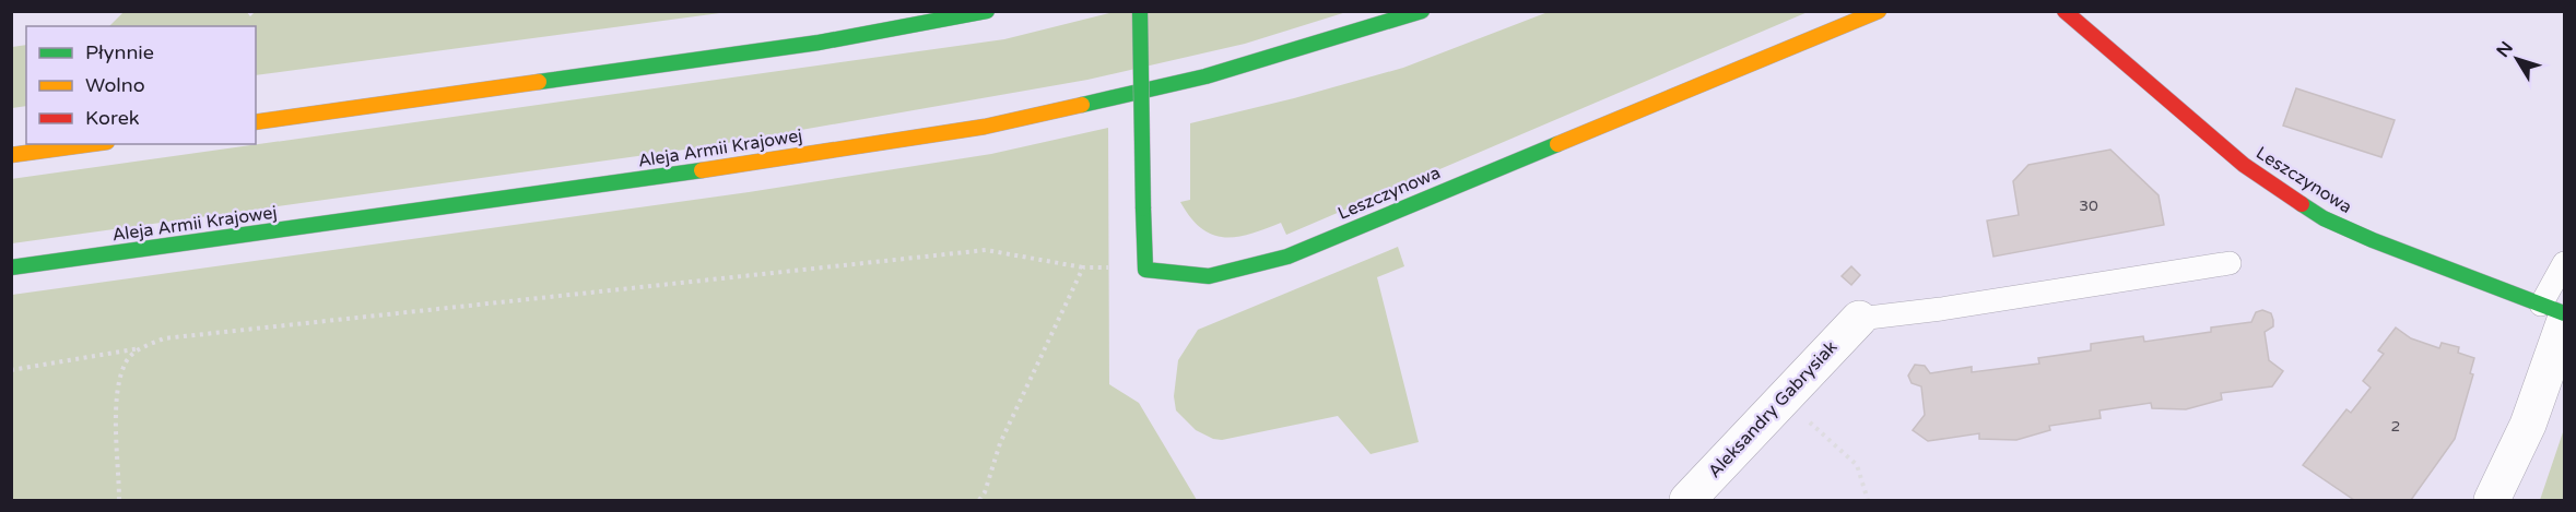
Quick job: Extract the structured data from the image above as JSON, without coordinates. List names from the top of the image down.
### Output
{
  "streets": {
    "main road": ["Aleja Armii Krajowej", "Leszczynowa"],
    "street": ["Aleksandry Gabrysiak"]
  },
  "house_numbers": ["30", "2"],
  "legend": ["Płynnie", "Wolno", "Korek"],
  "north": "top left"
}
